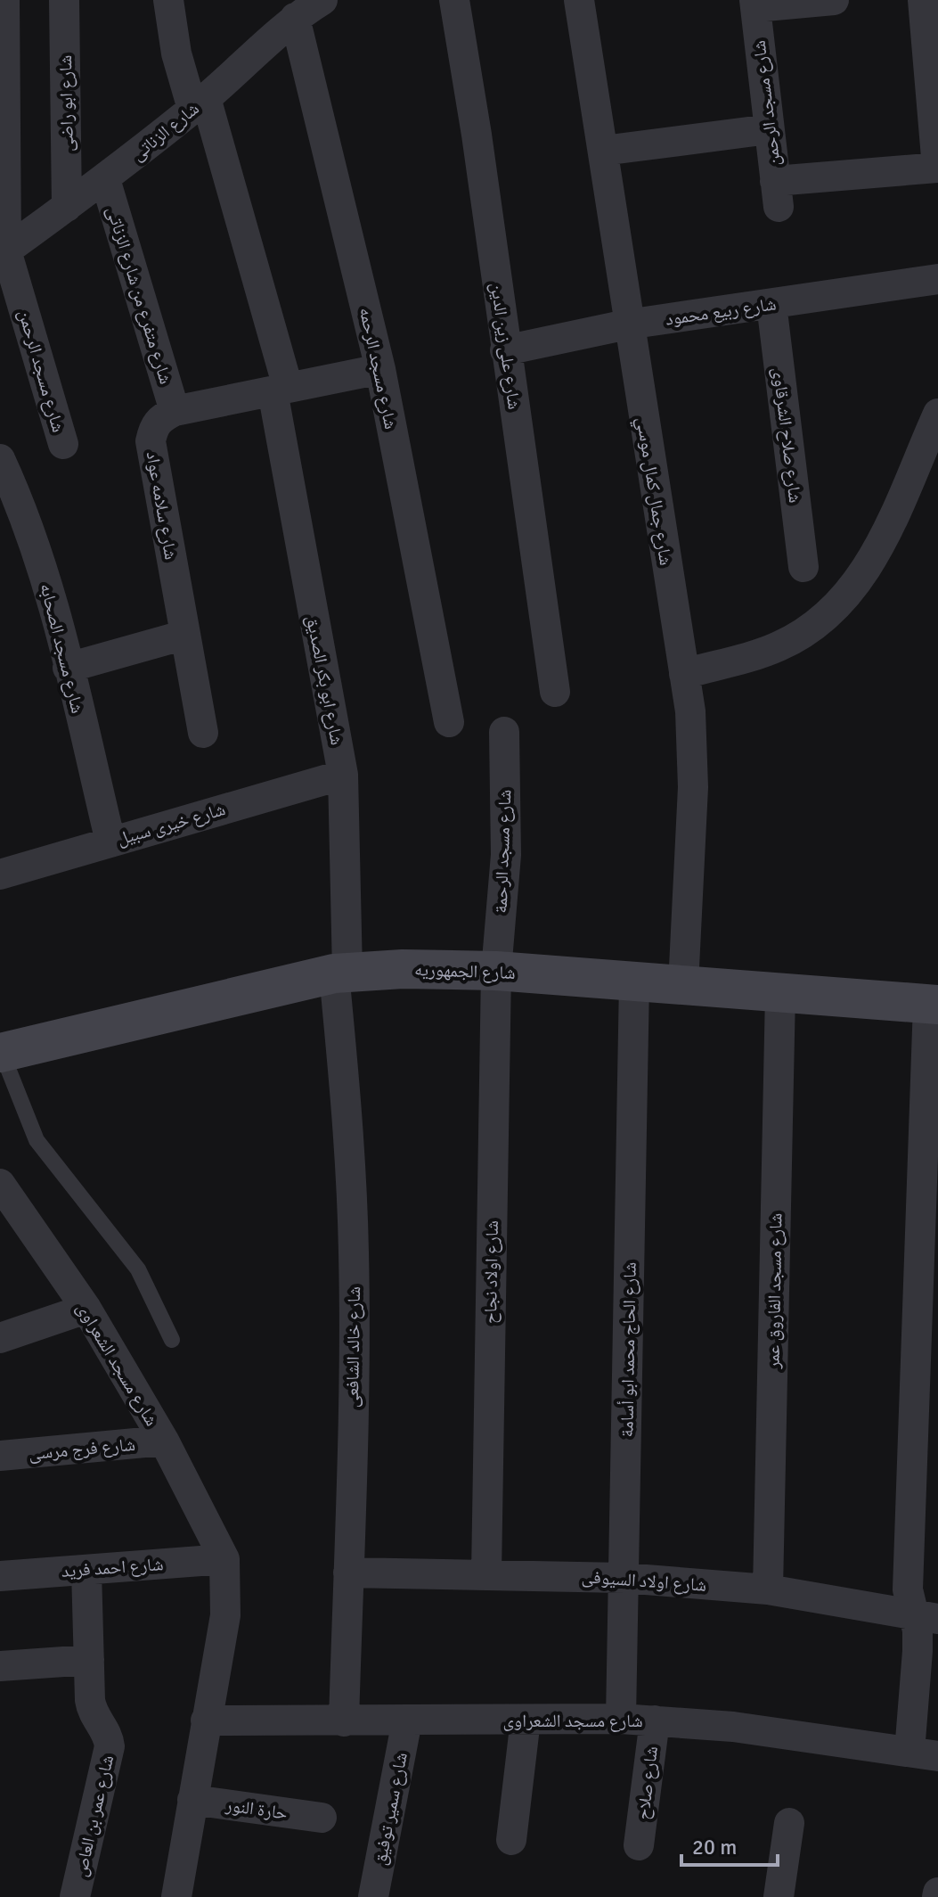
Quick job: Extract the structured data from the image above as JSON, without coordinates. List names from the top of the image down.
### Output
{
  "streets": {
    "main road": ["شارع الجمهوريه"],
    "street": [
      "شارع ابو راضى",
      "شارع مسجد الرحمن",
      "شارع الزناتى",
      "شارع متفرع من شارع الزناتى",
      "شارع ربيع محمود",
      "شارع على زين الدين",
      "شارع مسجد الرحمه",
      "شارع صلاح الشرقاوى",
      "شارع جمال كمال موسي",
      "شارع سلامه عواد",
      "شارع مسجد الصحابه",
      "شارع ابو بكر الصديق",
      "شارع خيرى سبيل",
      "شارع مسجد الرحمة",
      "شارع اولاد نجاح",
      "شارع مسجد الفاروق عمر",
      "شارع خالد الشافعى",
      "شارع الحاج محمد ابو أسامة",
      "شارع مسجد الشعراوى",
      "شارع فرج مرسى",
      "شارع احمد فريد",
      "شارع اولاد السيوفى",
      "شارع صلاح",
      "حارة النور",
      "شارع سمير توفيق",
      "شارع عمر بن العاص"
    ]
  },
  "crossings": [
    ["شارع ابو راضى", "شارع الزناتى"],
    ["شارع مسجد الرحمن", "شارع الزناتى"],
    ["شارع الزناتى", "شارع متفرع من شارع الزناتى"],
    ["شارع الزناتى", "شارع مسجد الرحمه"],
    ["شارع الزناتى", "شارع ابو بكر الصديق"],
    ["شارع متفرع من شارع الزناتى", "شارع سلامه عواد"],
    ["شارع ربيع محمود", "شارع على زين الدين"],
    ["شارع ربيع محمود", "شارع صلاح الشرقاوى"],
    ["شارع ربيع محمود", "شارع جمال كمال موسي"],
    ["شارع جمال كمال موسي", "شارع الجمهوريه"],
    ["شارع مسجد الصحابه", "شارع خيرى سبيل"],
    ["شارع ابو بكر الصديق", "شارع خيرى سبيل"],
    ["شارع ابو بكر الصديق", "شارع الجمهوريه"],
    ["شارع ابو بكر الصديق", "شارع خالد الشافعى"],
    ["شارع مسجد الرحمة", "شارع الجمهوريه"],
    ["شارع مسجد الرحمة", "شارع اولاد نجاح"],
    ["شارع الجمهوريه", "شارع اولاد نجاح"],
    ["شارع الجمهوريه", "شارع مسجد الفاروق عمر"],
    ["شارع الجمهوريه", "شارع خالد الشافعى"],
    ["شارع الجمهوريه", "شارع الحاج محمد ابو أسامة"],
    ["شارع اولاد نجاح", "شارع اولاد السيوفى"],
    ["شارع مسجد الفاروق عمر", "شارع اولاد السيوفى"],
    ["شارع خالد الشافعى", "شارع مسجد الشعراوى"],
    ["شارع خالد الشافعى", "شارع اولاد السيوفى"],
    ["شارع الحاج محمد ابو أسامة", "شارع مسجد الشعراوى"],
    ["شارع الحاج محمد ابو أسامة", "شارع اولاد السيوفى"],
    ["شارع مسجد الشعراوى", "شارع فرج مرسى"],
    ["شارع مسجد الشعراوى", "شارع احمد فريد"],
    ["شارع مسجد الشعراوى", "شارع صلاح"],
    ["شارع مسجد الشعراوى", "حارة النور"],
    ["شارع مسجد الشعراوى", "شارع سمير توفيق"],
    ["شارع احمد فريد", "شارع عمر بن العاص"]
  ],
  "scale_bar": "20 m"
}
